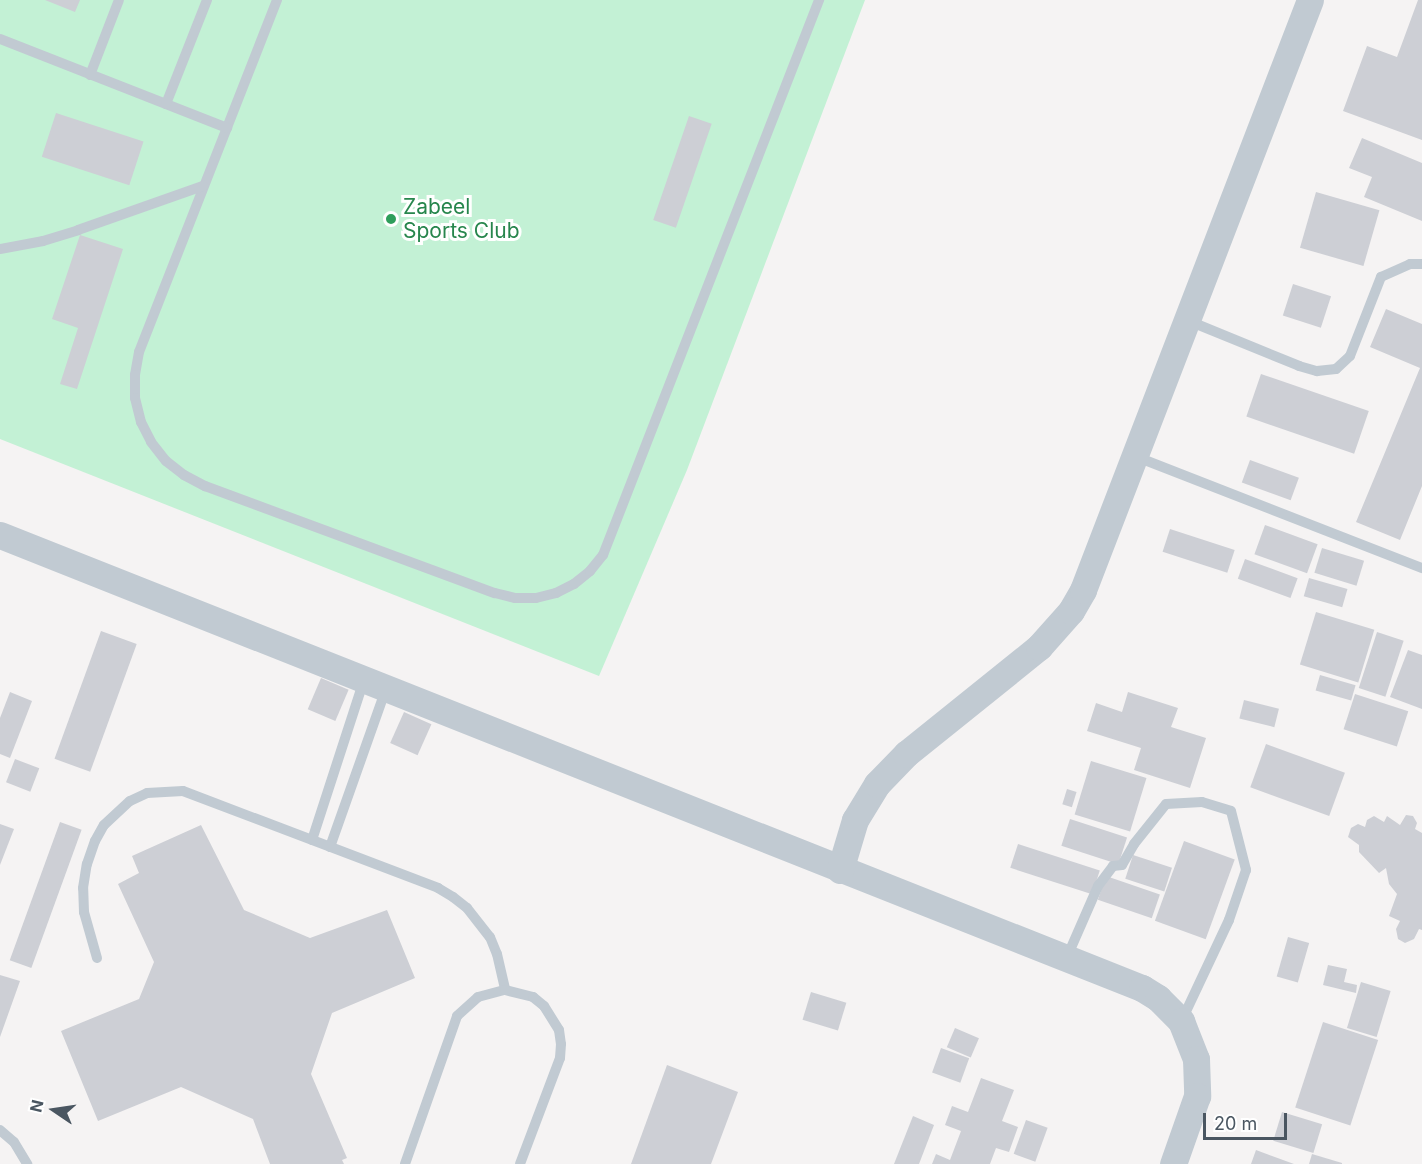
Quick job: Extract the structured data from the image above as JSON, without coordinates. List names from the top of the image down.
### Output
{
  "places": ["Zabeel Sports Club"],
  "scale_bar": "20 m",
  "north": "left"
}
